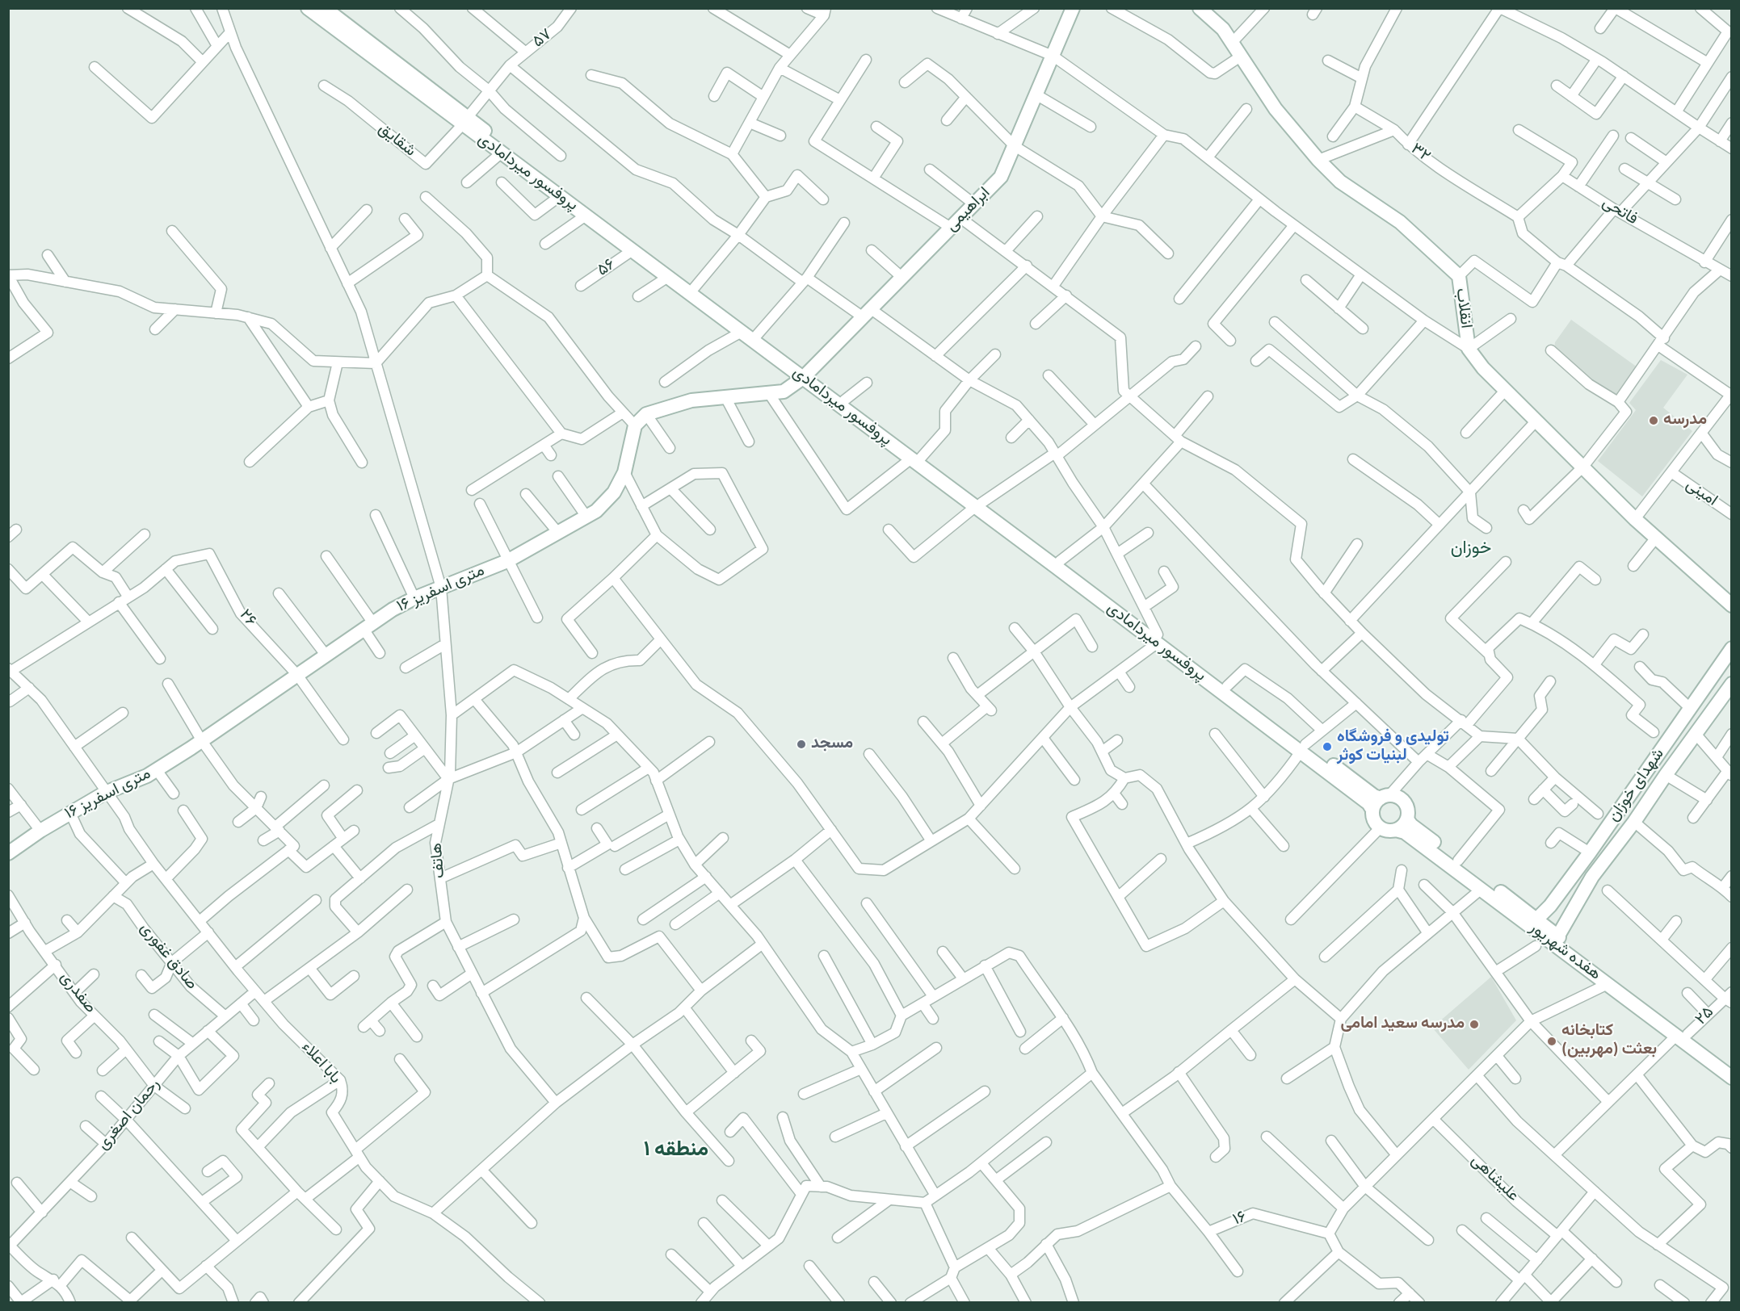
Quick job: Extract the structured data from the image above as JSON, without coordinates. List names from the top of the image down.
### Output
{
  "streets": {
    "main road": [
      "پروفسور میردامادی",
      "ابراهیمی",
      "انقلاب",
      "۱۶ متری اسفریز",
      "شهدای خوزان",
      "هفده شهریور"
    ],
    "street": [
      "۵۷",
      "شقایق",
      "۳۲",
      "فاتحی",
      "۵۶",
      "امینی",
      "۲۶",
      "هاتف",
      "صادق غفوری",
      "صفدری",
      "۲۵",
      "بابا اعلاء",
      "رحمان اصغری",
      "علیشاهی",
      "۱۶"
    ]
  },
  "crossings": [
    ["۵۷", "شقایق"],
    ["۵۷", "پروفسور میردامادی"],
    ["شقایق", "پروفسور میردامادی"],
    ["پروفسور میردامادی", "ابراهیمی"],
    ["پروفسور میردامادی", "۵۶"],
    ["پروفسور میردامادی", "هفده شهریور"],
    ["۱۶ متری اسفریز", "۲۶"],
    ["۱۶ متری اسفریز", "هاتف"],
    ["۱۶ متری اسفریز", "بابا اعلاء"],
    ["شهدای خوزان", "هفده شهریور"],
    ["هفده شهریور", "۲۵"],
    ["صادق غفوری", "رحمان اصغری"],
    ["صفدری", "رحمان اصغری"],
    ["بابا اعلاء", "رحمان اصغری"]
  ],
  "districts": ["خوزان", "منطقه ۱"],
  "places": [
    "مدرسه",
    "مسجد",
    "تولیدی و فروشگاه لبنیات کوثر",
    "مدرسه سعید امامی",
    "کتابخانه بعثت (مهربین)"
  ]
}
